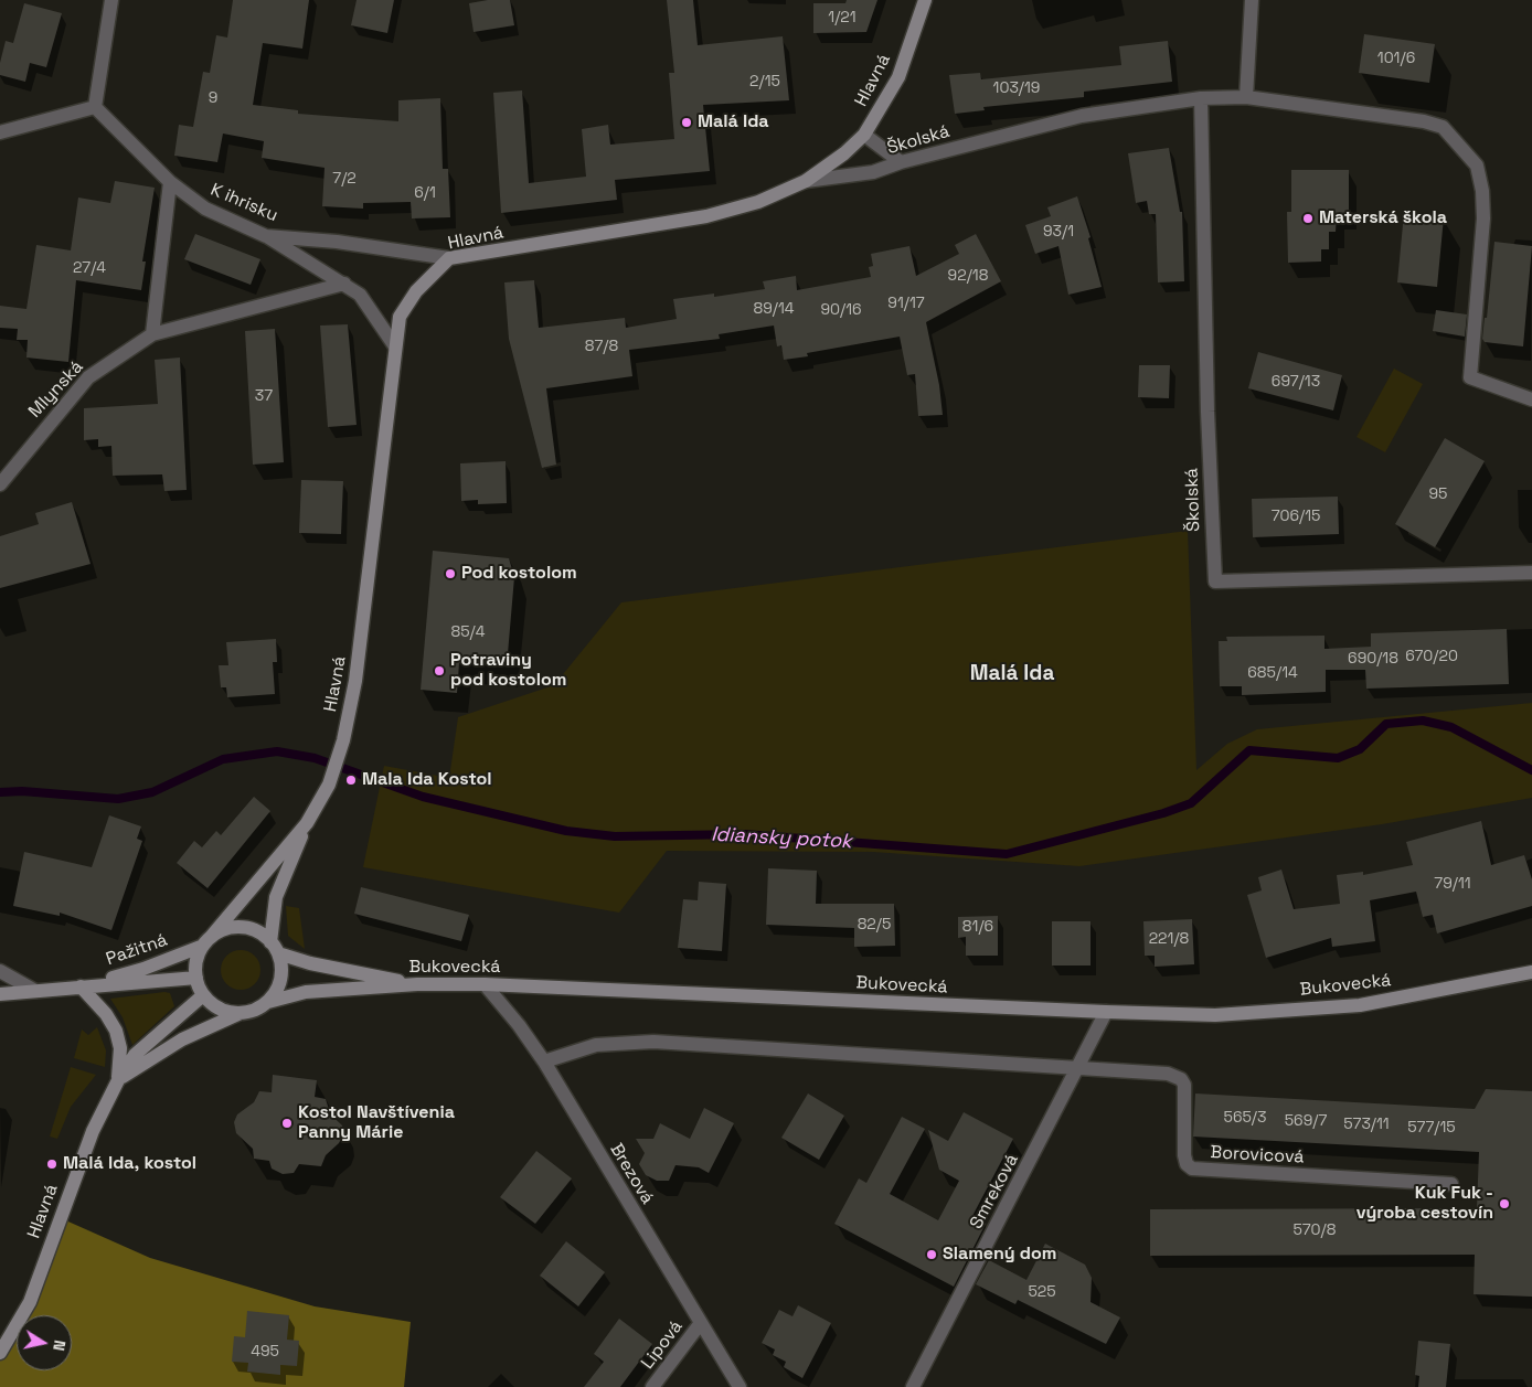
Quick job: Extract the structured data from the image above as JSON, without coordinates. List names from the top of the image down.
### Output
{
  "streets": {
    "main road": ["Hlavná", "Pažitná", "Bukovecká"],
    "street": [
      "Školská",
      "K ihrisku",
      "Mlynská",
      "Borovicová",
      "Brezová",
      "Smreková",
      "Lipová"
    ]
  },
  "crossings": [
    ["Hlavná", "Školská"],
    ["Hlavná", "K ihrisku"],
    ["Hlavná", "Pažitná"],
    ["Hlavná", "Bukovecká"],
    ["Pažitná", "Bukovecká"],
    ["Bukovecká", "Brezová"],
    ["Bukovecká", "Smreková"],
    ["Borovicová", "Smreková"],
    ["Brezová", "Lipová"]
  ],
  "districts": ["Malá Ida"],
  "water": ["Idiansky potok"],
  "places": [
    "Malá Ida",
    "Materská škola",
    "Pod kostolom",
    "Potraviny pod kostolom",
    "Mala Ida Kostol",
    "Kostol Navštívenia Panny Márie",
    "Malá Ida, kostol",
    "Kuk Fuk - výroba cestovín",
    "Slamený dom"
  ],
  "house_numbers": [
    "1/21",
    "101/6",
    "2/15",
    "103/19",
    "9",
    "7/2",
    "6/1",
    "93/1",
    "27/4",
    "92/18",
    "91/17",
    "89/14",
    "90/16",
    "87/8",
    "697/13",
    "37",
    "95",
    "706/15",
    "85/4",
    "670/20",
    "690/18",
    "685/14",
    "79/11",
    "82/5",
    "81/6",
    "221/8",
    "565/3",
    "569/7",
    "573/11",
    "577/15",
    "570/8",
    "525",
    "495"
  ],
  "north": "right"
}
